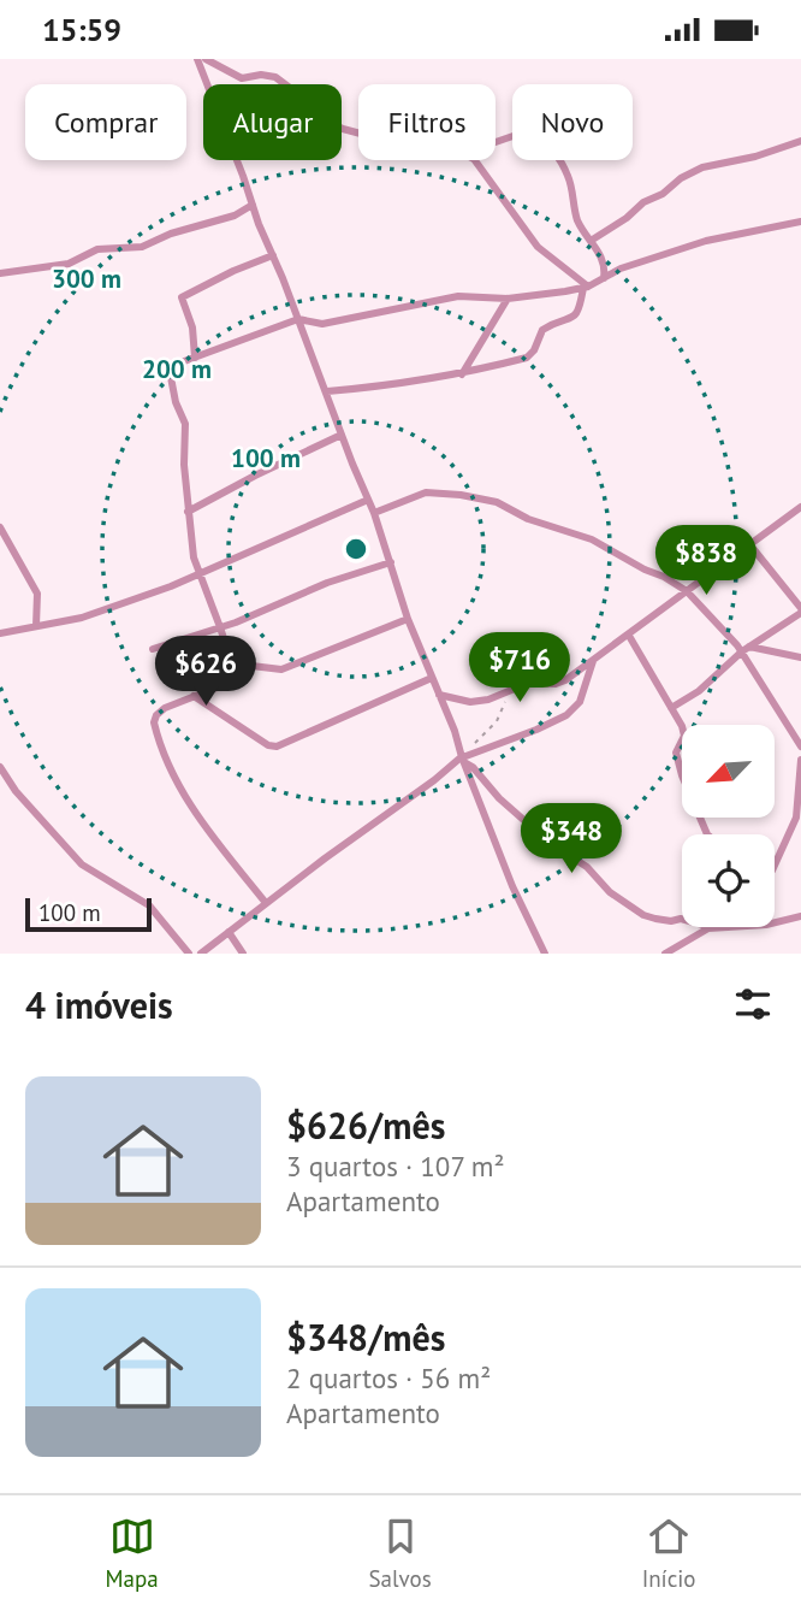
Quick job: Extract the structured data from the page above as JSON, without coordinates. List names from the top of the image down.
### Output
{
  "scale_bar": "100 m",
  "north": "bottom left",
  "page": {
    "status": "15:59",
    "chip": [
      "Comprar",
      "Alugar",
      "Filtros",
      "Novo"
    ],
    "price": [
      "$838",
      "$716",
      "$626",
      "$348"
    ],
    "scale": "100 m",
    "heading": "4 imóveis",
    "list": [
      {
        "name": "$626/mês",
        "note": "3 quartos · 107 m² · Apartamento"
      },
      {
        "name": "$348/mês",
        "note": "2 quartos · 56 m² · Apartamento"
      }
    ],
    "tabs": ["Mapa", "Salvos", "Início"]
  },
  "rings": ["300 m", "200 m", "100 m"]
}
